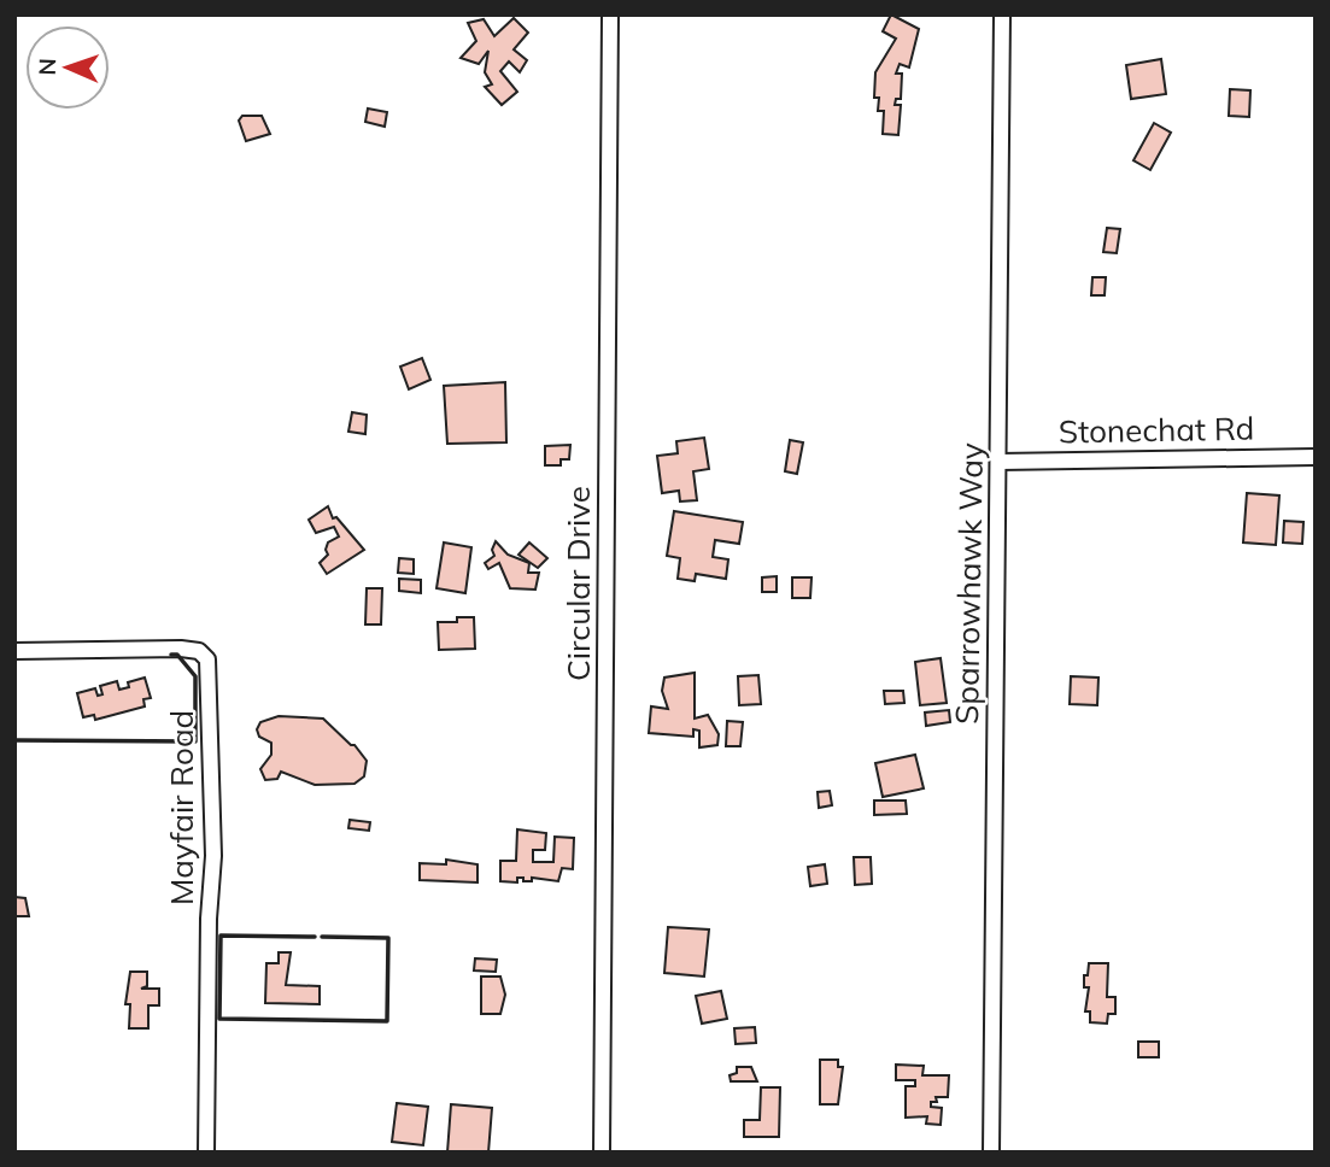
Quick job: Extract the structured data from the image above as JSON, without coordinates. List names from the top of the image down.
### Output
{
  "streets": {
    "street": [
      "Stonechat Rd",
      "Circular Drive",
      "Sparrowhawk Way",
      "Mayfair Road"
    ]
  },
  "crossings": [
    ["Stonechat Rd", "Sparrowhawk Way"]
  ],
  "north": "left"
}
